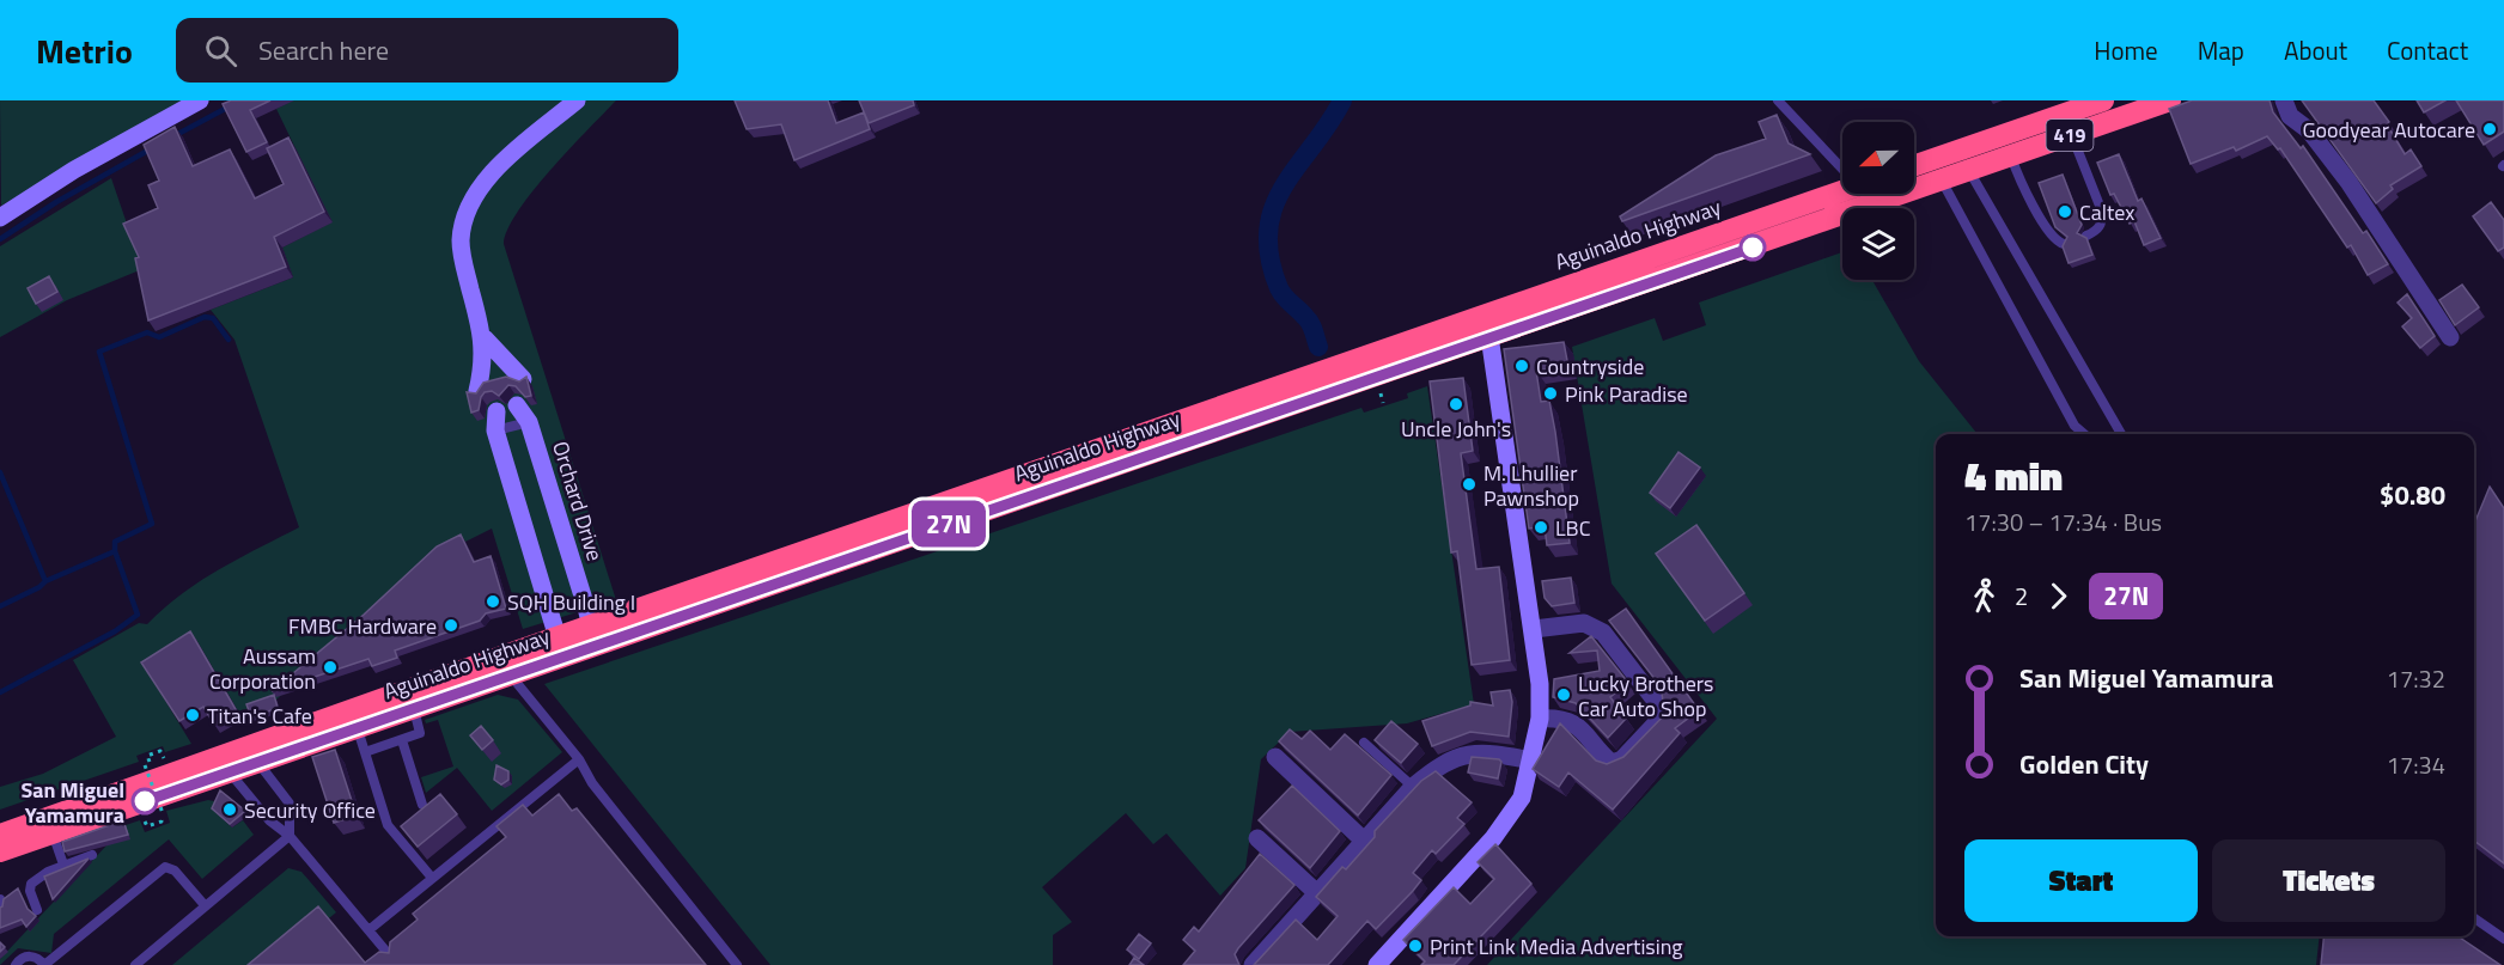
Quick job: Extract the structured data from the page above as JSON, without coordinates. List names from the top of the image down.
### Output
{
  "streets": {
    "highway": ["419", "Aguinaldo Highway"],
    "street": ["Orchard Drive"]
  },
  "crossings": [
    ["Aguinaldo Highway", "Orchard Drive"]
  ],
  "places": [
    "Goodyear Autocare",
    "Caltex",
    "Countryside",
    "Pink Paradise",
    "Uncle John's",
    "M. Lhullier Pawnshop",
    "LBC",
    "SQH Building I",
    "FMBC Hardware",
    "Aussam Corporation",
    "Lucky Brothers Car Auto Shop",
    "Titan's Cafe",
    "San Miguel Yamamura",
    "Security Office",
    "Print Link Media Advertising"
  ],
  "lines": ["bus line 27N"],
  "north": "left",
  "page": {
    "header": "Metrio",
    "search": "Search here",
    "nav": [
      "Home",
      "Map",
      "About",
      "Contact"
    ],
    "on_map": "27N",
    "heading": ["4 min", "17:30 – 17:34 · Bus", "$0.80"],
    "legs": ["2", "27N"],
    "list": [
      {
        "name": "San Miguel Yamamura",
        "value": "17:32"
      },
      {
        "name": "Golden City",
        "value": "17:34"
      }
    ],
    "buttons": ["Start", "Tickets"]
  }
}
